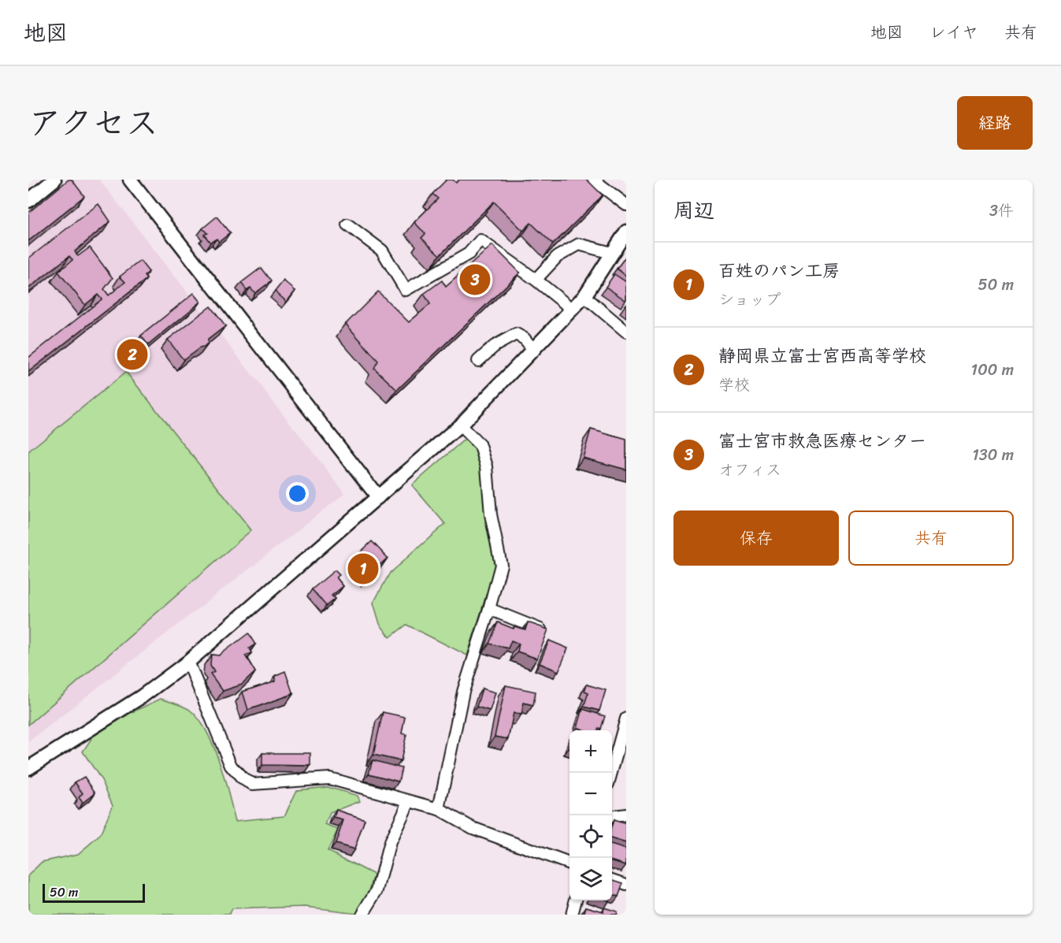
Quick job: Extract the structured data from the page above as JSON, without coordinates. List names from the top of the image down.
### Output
{
  "scale_bar": "50 m",
  "page": {
    "header": "地図",
    "nav": ["地図", "レイヤ", "共有"],
    "title": "アクセス",
    "buttons": [
      "経路",
      ["保存", "共有"]
    ],
    "heading": ["周辺", "3件"],
    "list": [
      {
        "mark": "1",
        "name": "百姓のパン工房",
        "note": "ショップ",
        "value": "50 m"
      },
      {
        "mark": "2",
        "name": "静岡県立富士宮西高等学校",
        "note": "学校",
        "value": "100 m"
      },
      {
        "mark": "3",
        "name": "富士宮市救急医療センター",
        "note": "オフィス",
        "value": "130 m"
      }
    ],
    "pins": ["3", "2", "1"],
    "map_buttons": ["+", "−"],
    "scale": "50 m"
  }
}
